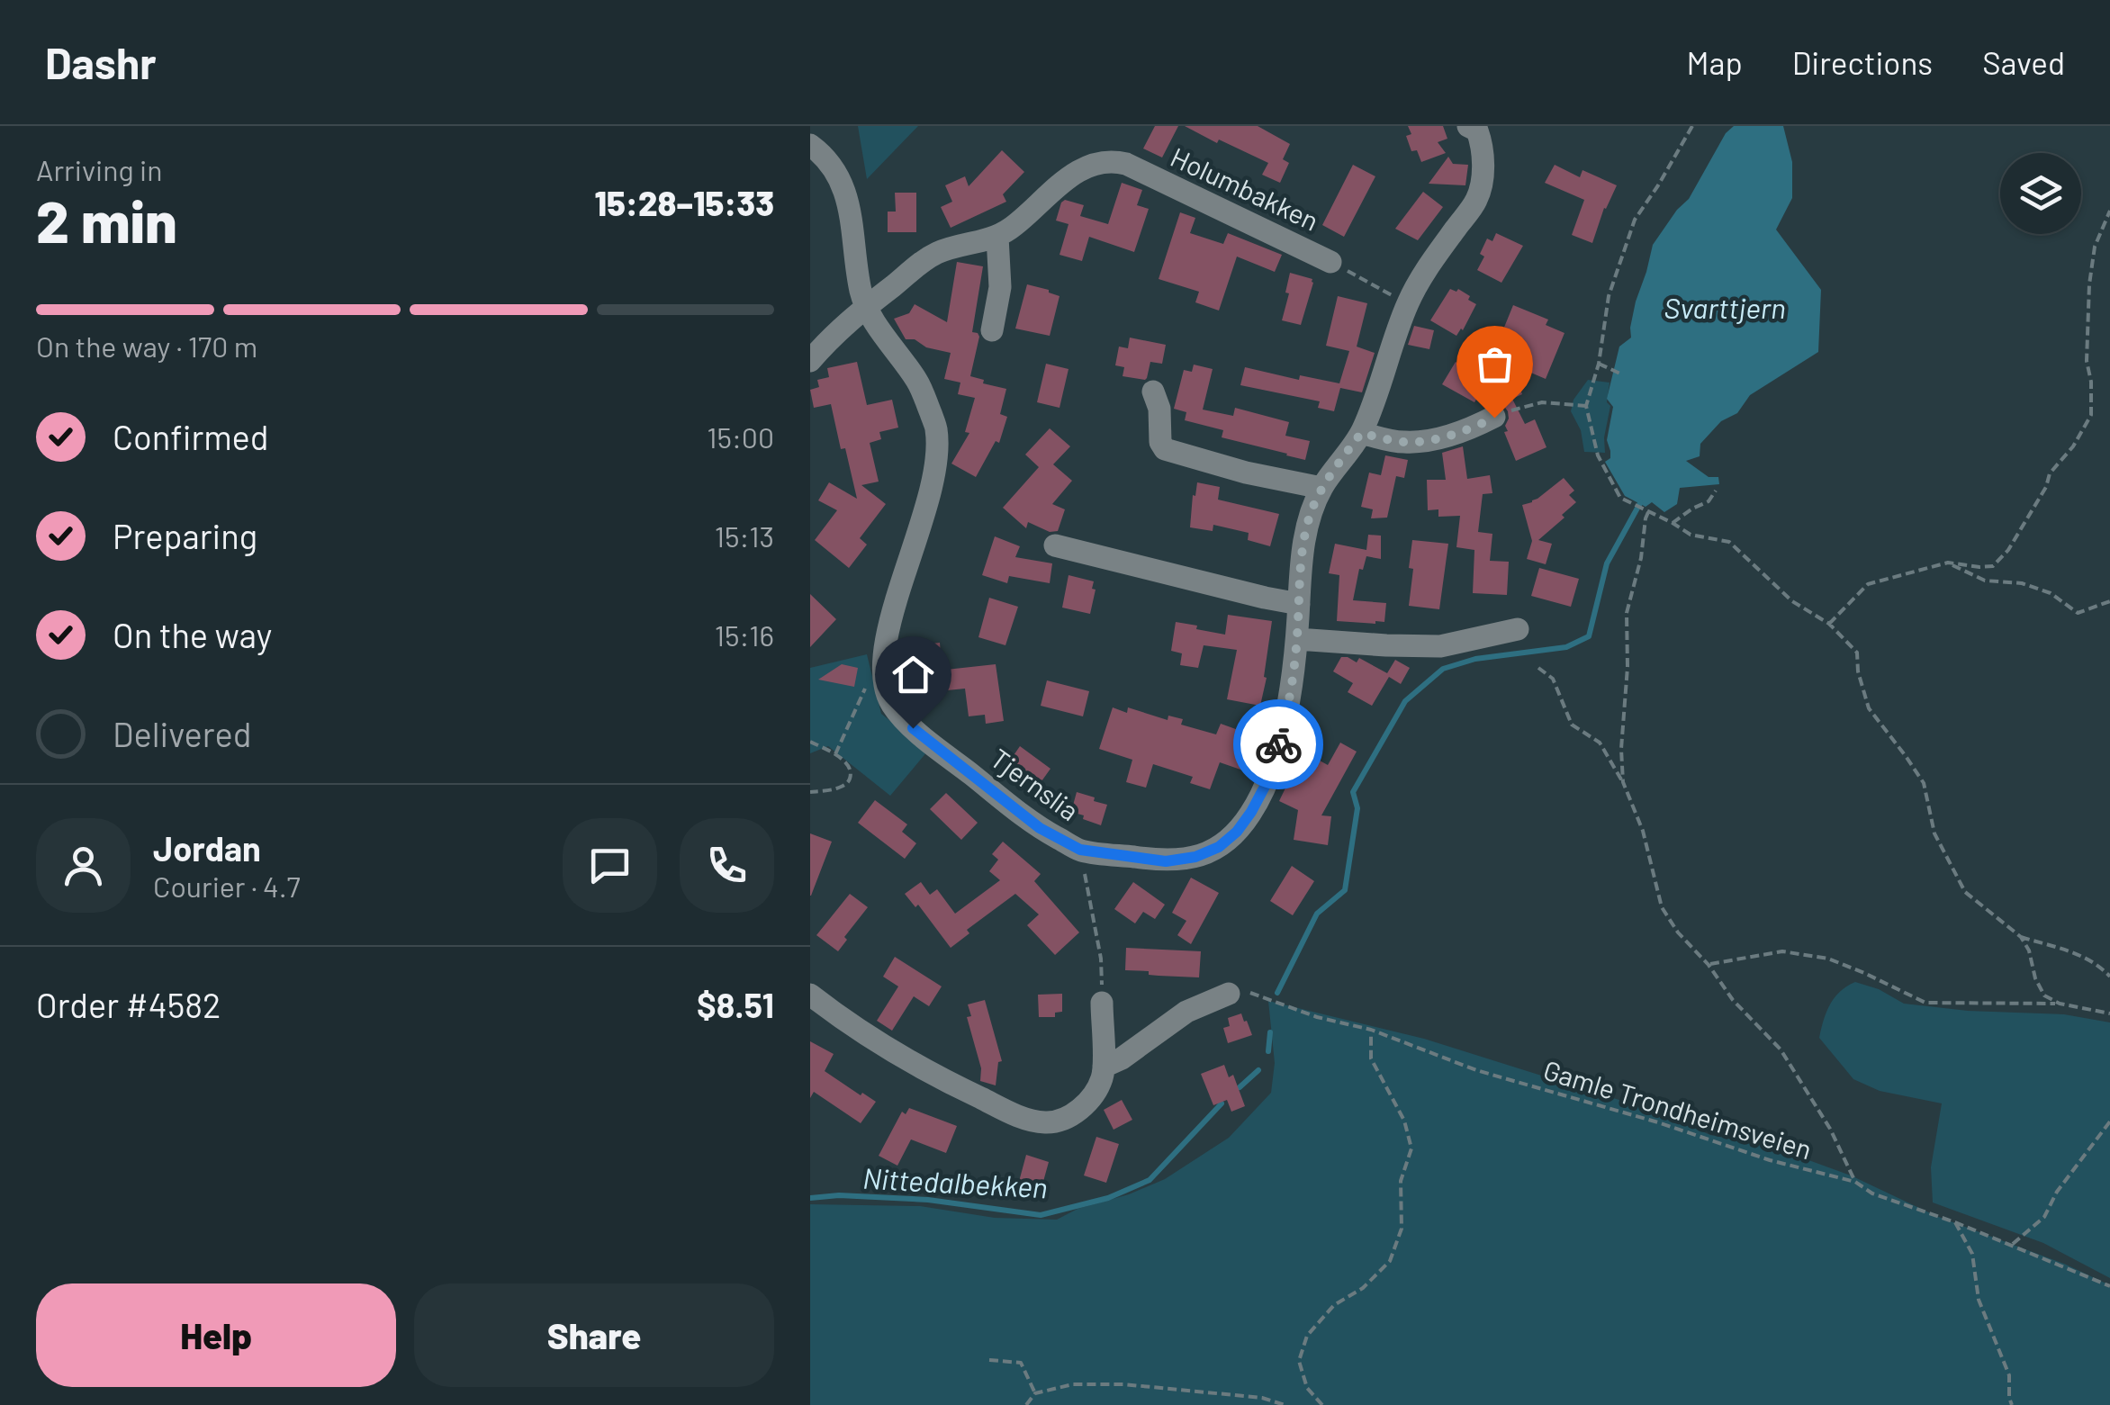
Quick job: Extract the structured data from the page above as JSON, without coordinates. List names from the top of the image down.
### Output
{
  "streets": {
    "street": ["Holumbakken", "Tjernslia"],
    "path": ["Gamle Trondheimsveien"]
  },
  "crossings": [
    ["Holumbakken", "Tjernslia"]
  ],
  "water": ["Svarttjern", "Nittedalbekken"],
  "page": {
    "header": "Dashr",
    "nav": ["Map", "Directions", "Saved"],
    "heading": ["2 min", "Arriving in", "15:28–15:33"],
    "panel": [
      "Jordan",
      "Courier · 4.7",
      "Order #4582",
      "$8.51"
    ],
    "bar": "On the way · 170 m",
    "list": [
      ["Confirmed", "15:00"],
      ["Preparing", "15:13"],
      ["On the way", "15:16"],
      "Delivered"
    ],
    "buttons": ["Help", "Share"]
  }
}
